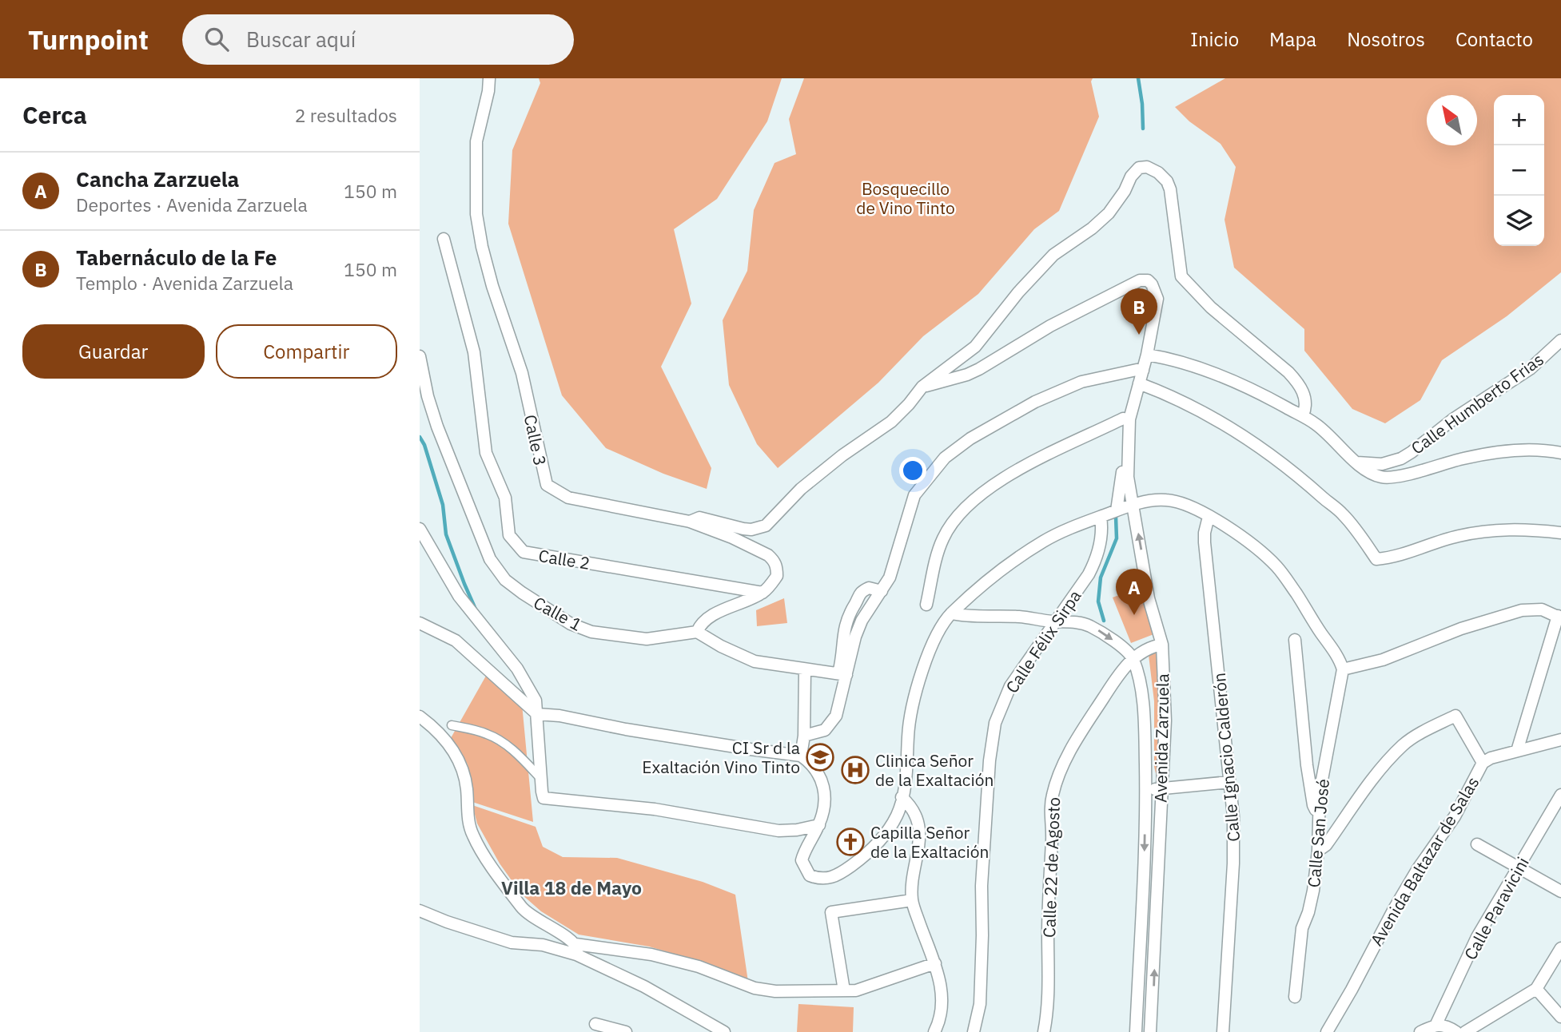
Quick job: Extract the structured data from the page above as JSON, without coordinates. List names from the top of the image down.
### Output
{
  "streets": {
    "street": [
      "Calle Humberto Frias",
      "Calle 3",
      "Calle 2",
      "Calle 1",
      "Calle Félix Sirpa",
      "Avenida Zarzuela",
      "Calle Ignacio Calderón",
      "Calle San José",
      "Avenida Baltazar de Salas",
      "Calle 22 de Agosto",
      "Calle Paravicini"
    ]
  },
  "crossings": [
    ["Calle 3", "Calle 2"],
    ["Calle Félix Sirpa", "Avenida Zarzuela"],
    ["Avenida Zarzuela", "Calle 22 de Agosto"]
  ],
  "districts": ["Villa 18 de Mayo"],
  "parks": ["Bosquecillo de Vino Tinto"],
  "places": {
    "school or university": ["CI Sr d la Exaltación Vino Tinto"],
    "hospital": ["Clinica Señor de la Exaltación"],
    "church": ["Capilla Señor de la Exaltación"]
  },
  "north": "top left",
  "page": {
    "header": "Turnpoint",
    "search": "Buscar aquí",
    "nav": [
      "Inicio",
      "Mapa",
      "Nosotros",
      "Contacto"
    ],
    "heading": ["Cerca", "2 resultados"],
    "map_buttons": ["+", "−"],
    "list": [
      {
        "mark": "A",
        "name": "Cancha Zarzuela",
        "note": "Deportes · Avenida Zarzuela",
        "value": "150 m"
      },
      {
        "mark": "B",
        "name": "Tabernáculo de la Fe",
        "note": "Templo · Avenida Zarzuela",
        "value": "150 m"
      }
    ],
    "pins": ["B", "A"],
    "buttons": ["Guardar", "Compartir"]
  }
}
